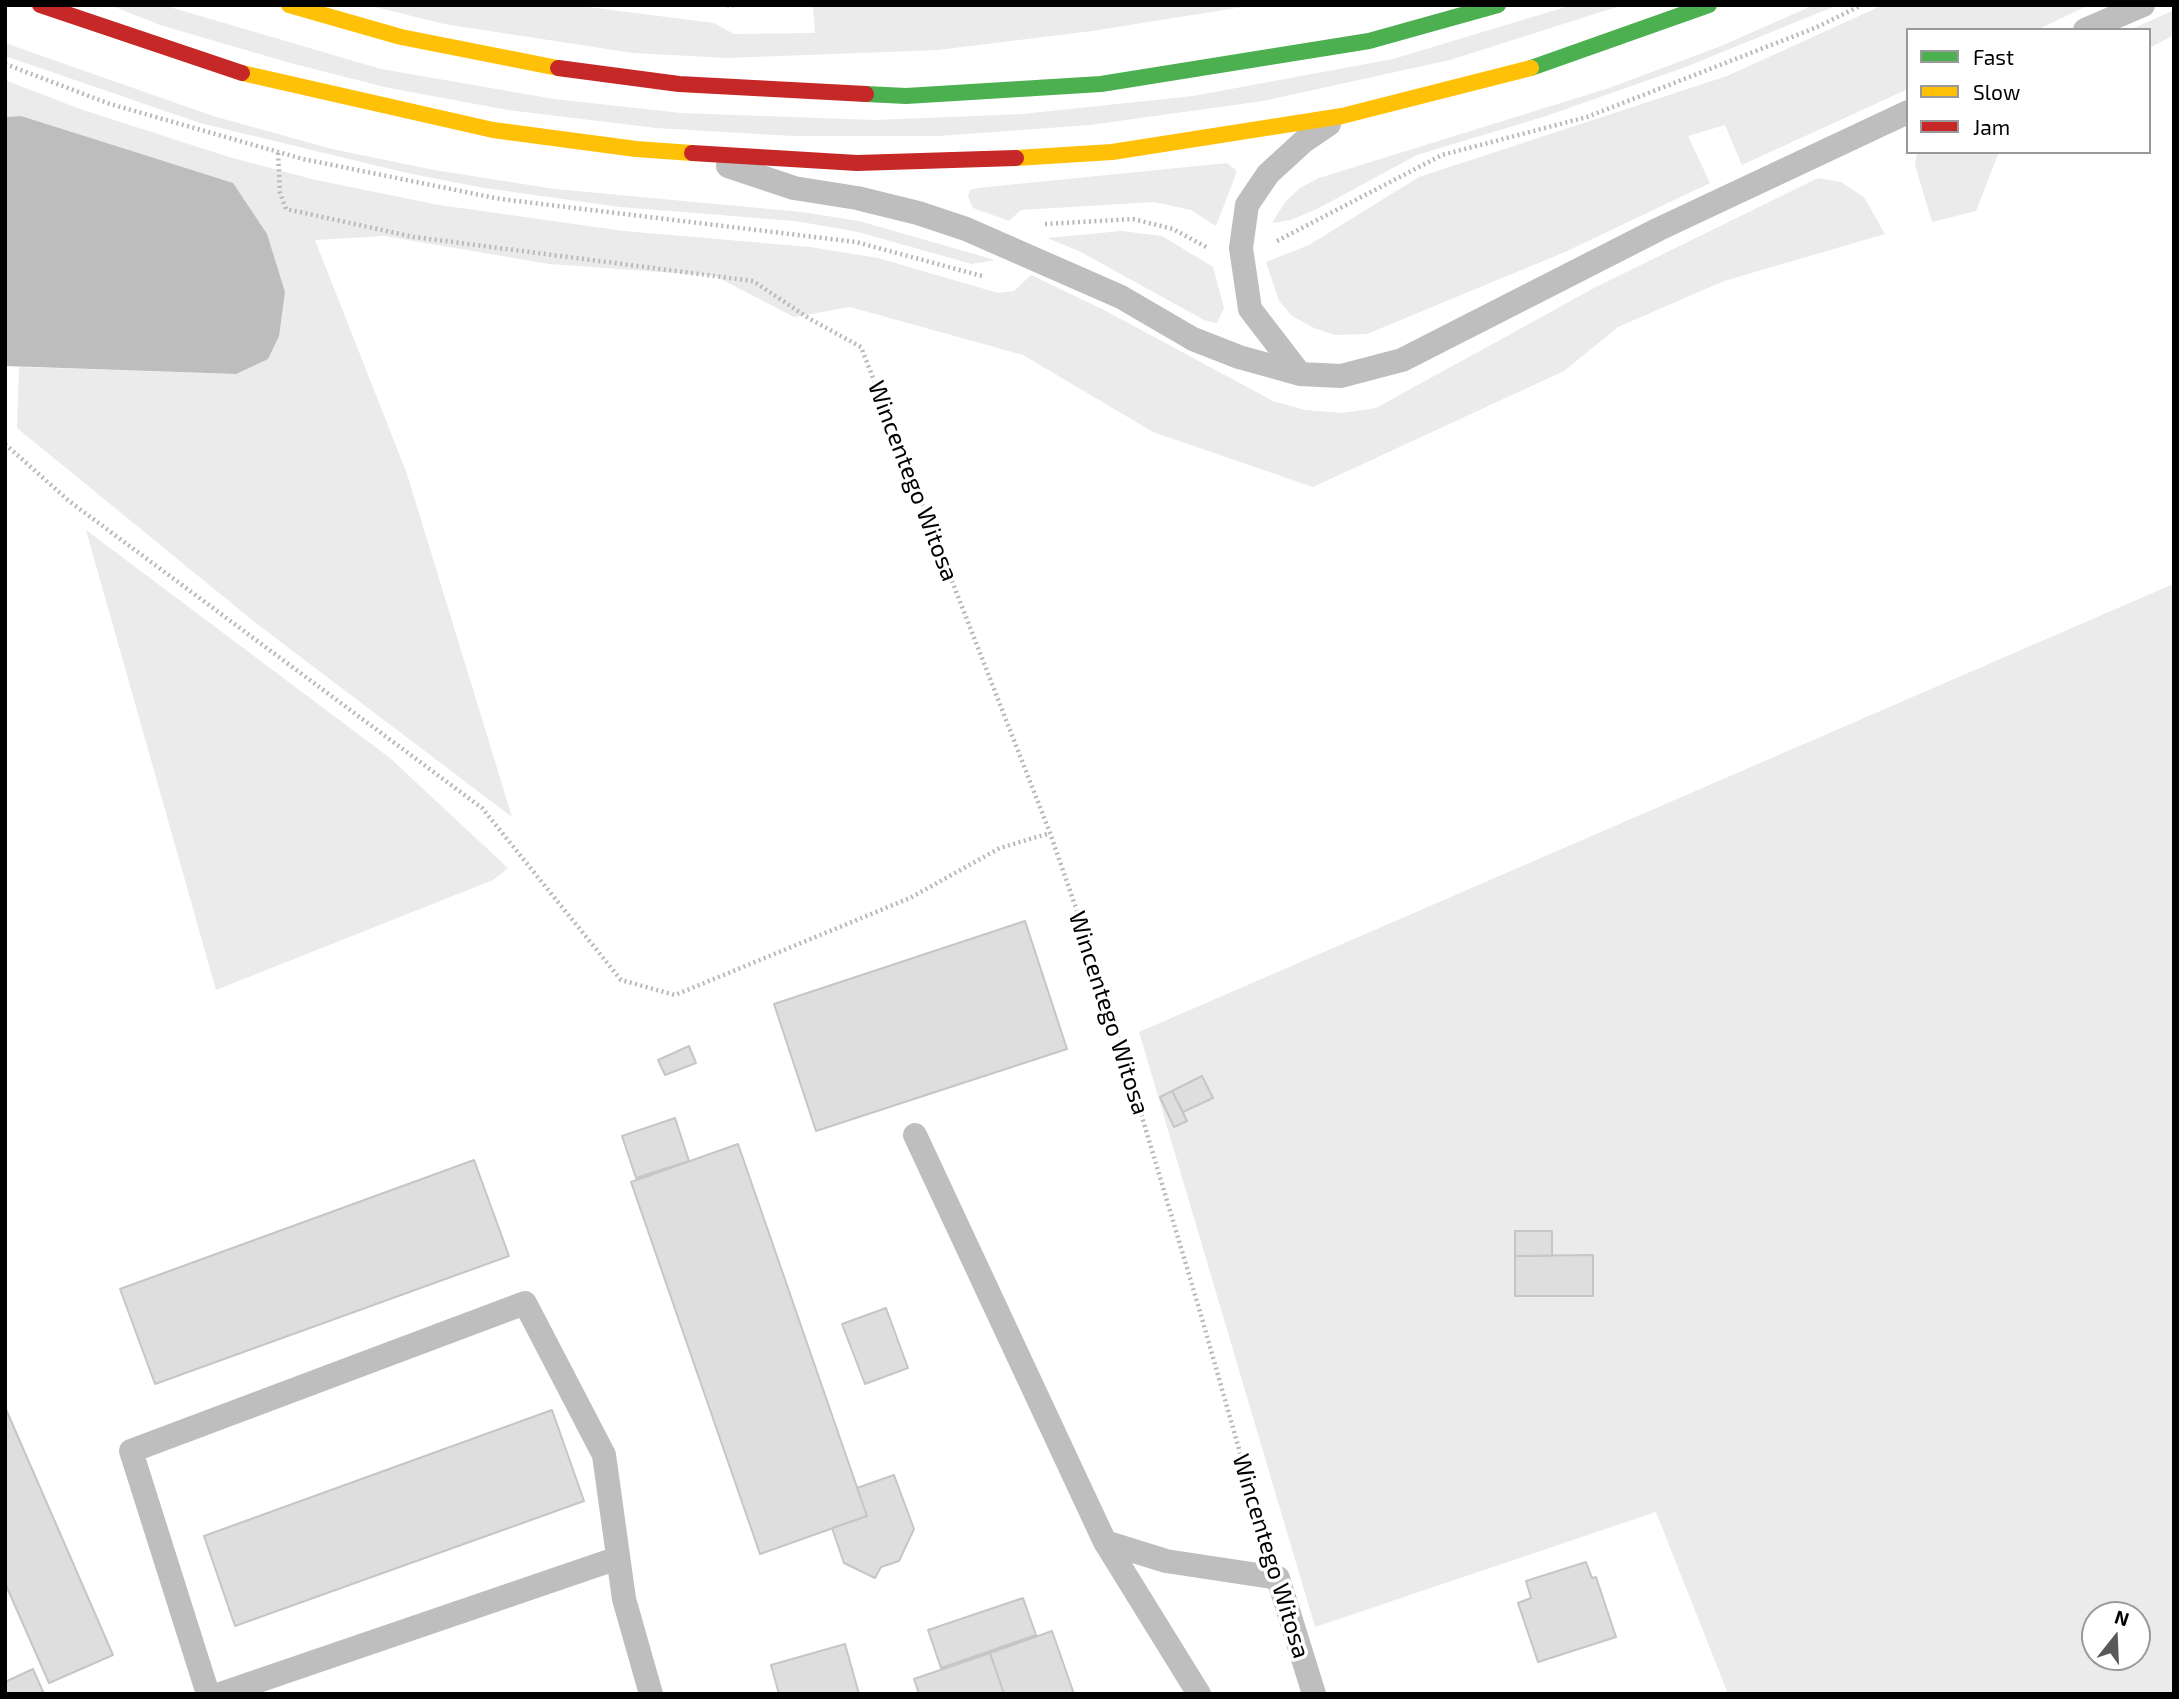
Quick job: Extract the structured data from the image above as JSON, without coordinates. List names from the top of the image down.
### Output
{
  "streets": {
    "lane": ["Wincentego Witosa"]
  },
  "legend": ["Fast", "Slow", "Jam"],
  "north": "top"
}
